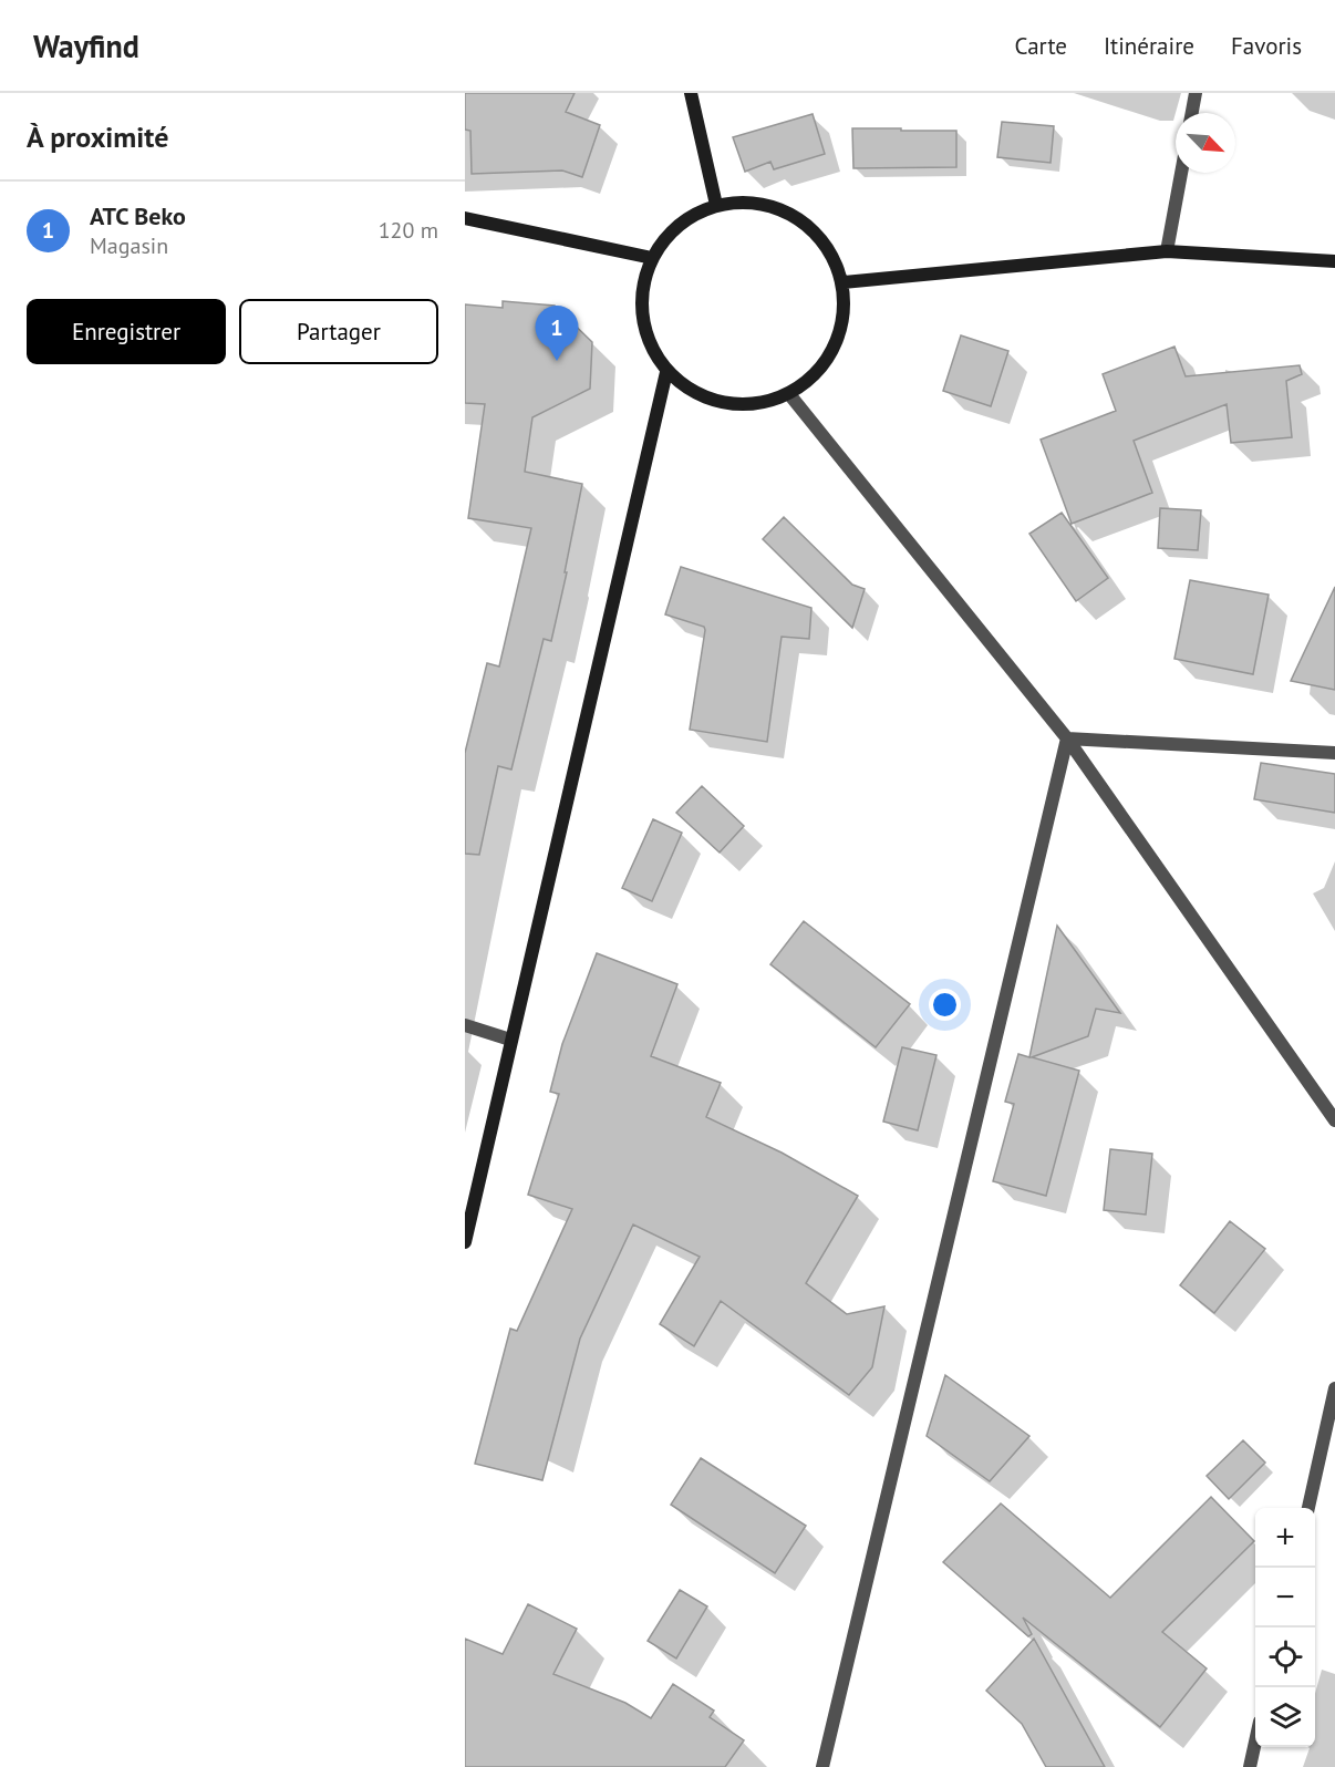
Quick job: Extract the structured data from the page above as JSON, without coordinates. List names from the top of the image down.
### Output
{
  "north": "bottom right",
  "page": {
    "header": "Wayfind",
    "nav": ["Carte", "Itinéraire", "Favoris"],
    "heading": "À proximité",
    "list": [
      {
        "mark": "1",
        "name": "ATC Beko",
        "note": "Magasin",
        "value": "120 m"
      }
    ],
    "buttons": ["Enregistrer", "Partager"],
    "pins": "1",
    "map_buttons": ["+", "−"]
  }
}
